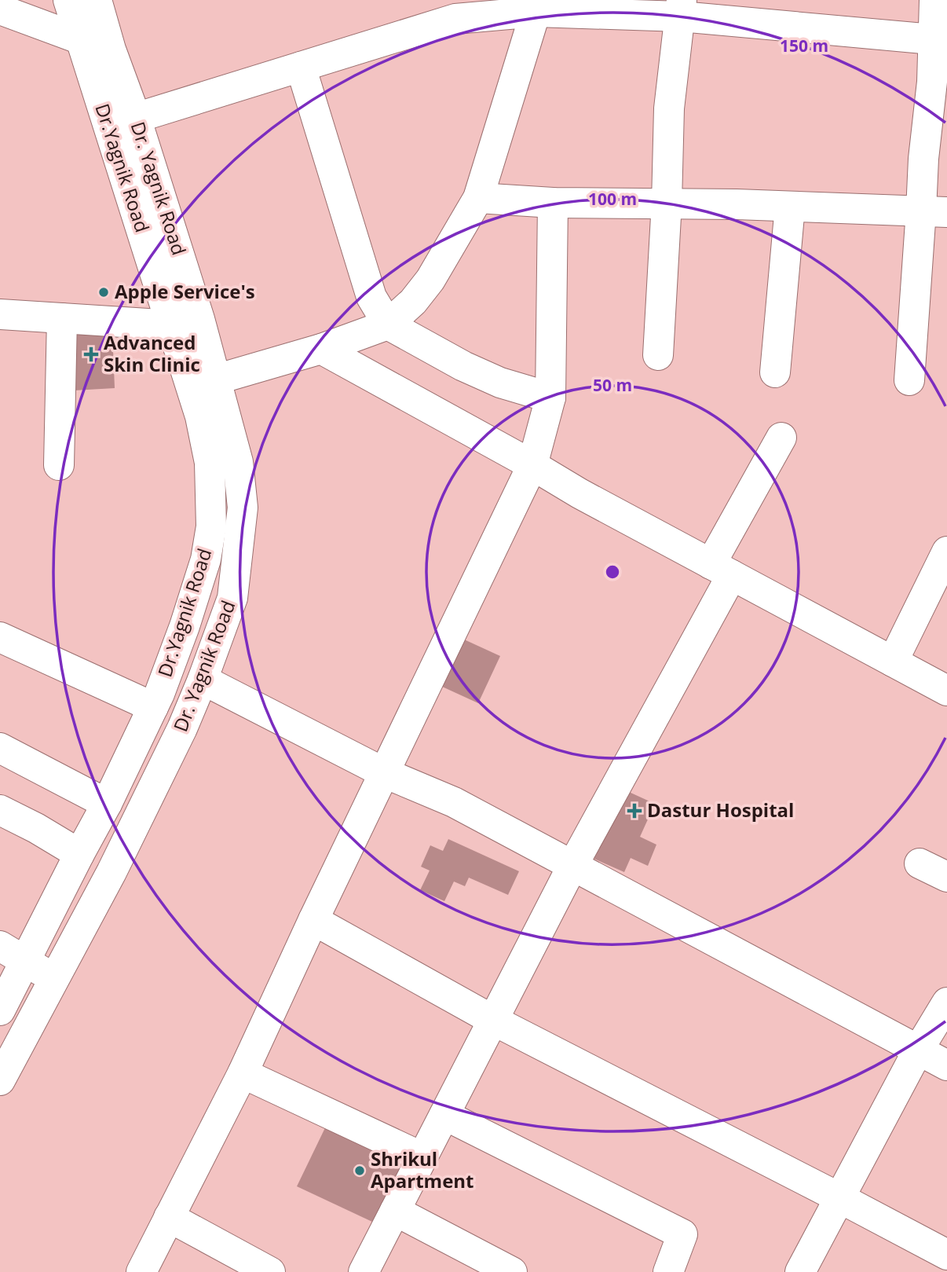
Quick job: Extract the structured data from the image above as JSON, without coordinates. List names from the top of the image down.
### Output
{
  "streets": {
    "street": ["Dr.Yagnik Road", "Dr. Yagnik Road"]
  },
  "crossings": [
    ["Dr.Yagnik Road", "Dr. Yagnik Road"]
  ],
  "places": {
    "other": ["Apple Service's", "Shrikul Apartment"],
    "health": ["Advanced Skin Clinic", "Dastur Hospital"]
  },
  "rings": ["150 m", "100 m", "50 m"]
}
